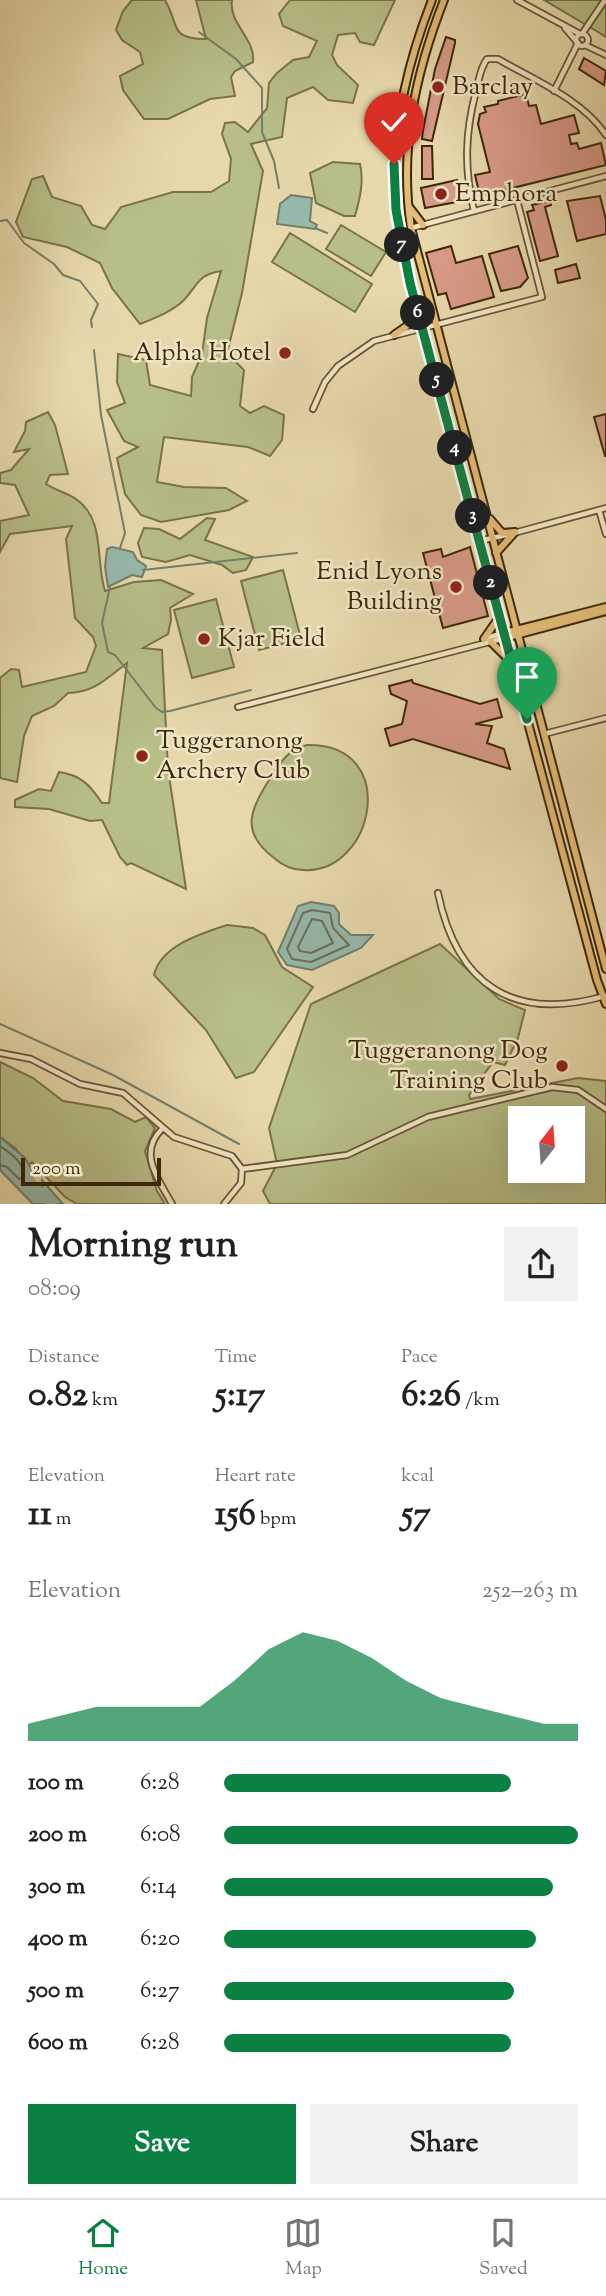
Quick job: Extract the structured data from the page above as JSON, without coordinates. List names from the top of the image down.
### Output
{
  "places": [
    "Barclay",
    "Emphora",
    "Alpha Hotel",
    "Enid Lyons Building",
    "Kjar Field",
    "Tuggeranong Archery Club",
    "Tuggeranong Dog Training Club"
  ],
  "scale_bar": "200 m",
  "north": "top",
  "page": {
    "pins": [
      "7",
      "6",
      "5",
      "4",
      "3",
      "2"
    ],
    "scale": "200 m",
    "heading": ["Morning run", "08:09"],
    "stats": [
      ["Distance", "0.82 km"],
      ["Time", "5:17"],
      ["Pace", "6:26 /km"],
      ["Elevation", "11 m"],
      ["Heart rate", "156 bpm"],
      ["kcal", "57"]
    ],
    "chart": ["Elevation", "252–263 m"],
    "list": [
      {
        "name": "100 m",
        "note": "6:28"
      },
      {
        "name": "200 m",
        "note": "6:08"
      },
      {
        "name": "300 m",
        "note": "6:14"
      },
      {
        "name": "400 m",
        "note": "6:20"
      },
      {
        "name": "500 m",
        "note": "6:27"
      },
      {
        "name": "600 m",
        "note": "6:28"
      }
    ],
    "buttons": ["Save", "Share"],
    "tabs": ["Home", "Map", "Saved"]
  }
}
